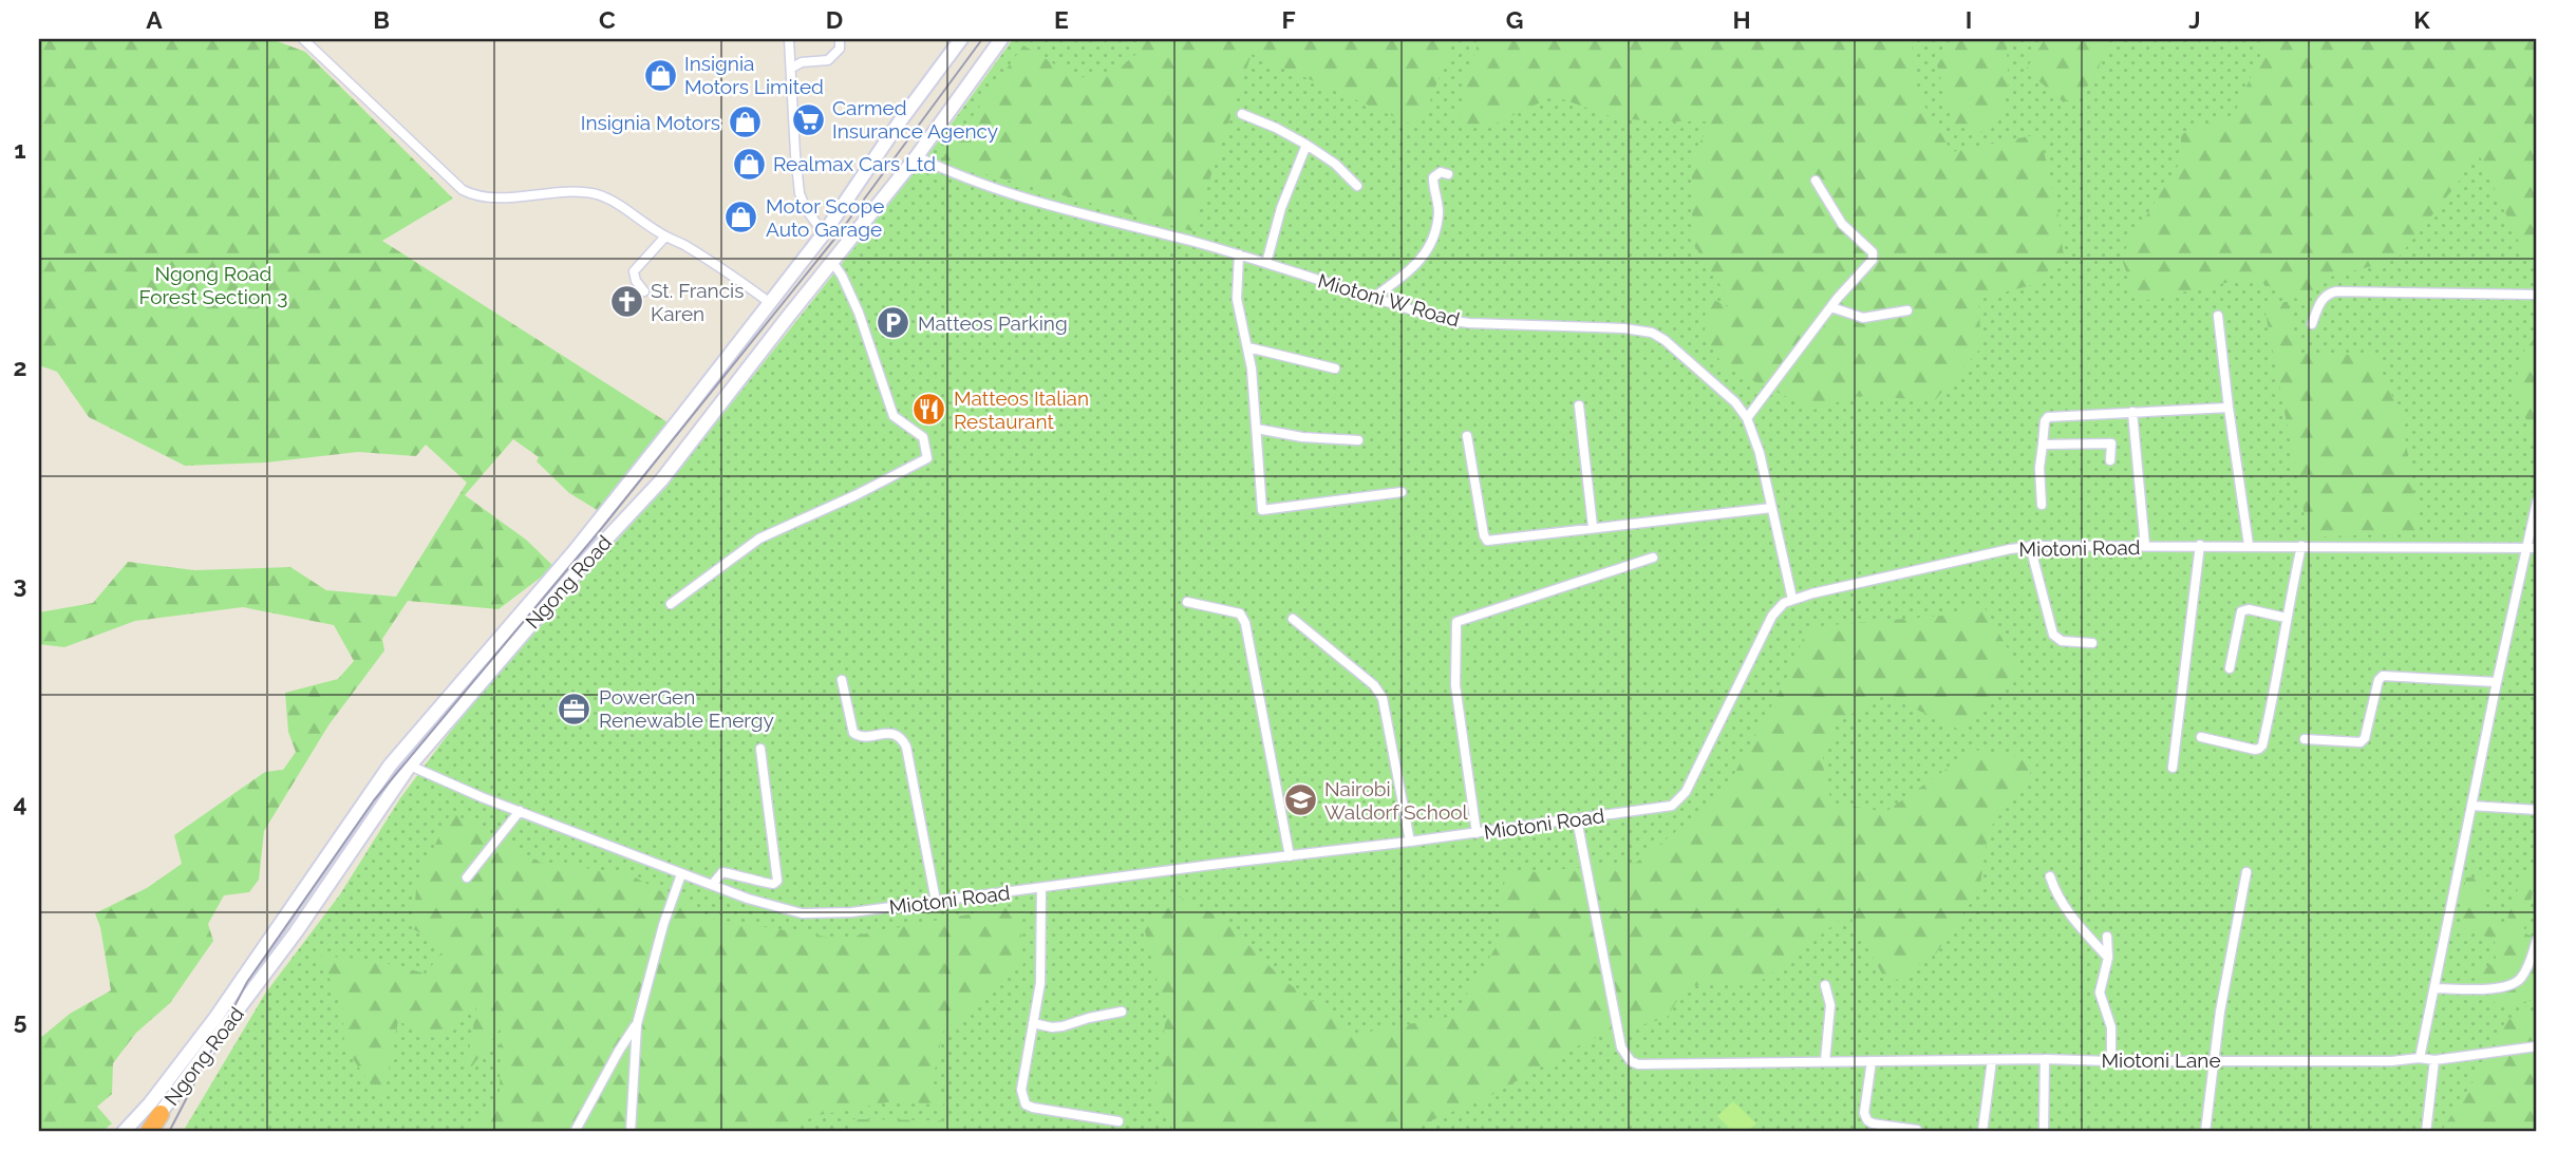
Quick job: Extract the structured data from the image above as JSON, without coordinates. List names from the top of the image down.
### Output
{
  "streets": {
    "main road": ["Ngong Road"],
    "street": ["Miotoni W Road", "Miotoni Road", "Miotoni Lane"]
  },
  "crossings": [
    ["Miotoni W Road", "Miotoni Road"],
    ["Miotoni W Road", "Ngong Road"],
    ["Miotoni Road", "Ngong Road"],
    ["Miotoni Road", "Miotoni Lane"]
  ],
  "parks": ["Ngong Road Forest Section 3"],
  "places": {
    "shop": [
      "Insignia Motors Limited",
      "Insignia Motors",
      "Realmax Cars Ltd",
      "Motor Scope Auto Garage"
    ],
    "supermarket": ["Carmed Insurance Agency"],
    "church": ["St. Francis Karen"],
    "parking": ["Matteos Parking"],
    "restaurant": ["Matteos Italian Restaurant"],
    "office": ["PowerGen Renewable Energy"],
    "school or university": ["Nairobi Waldorf School"]
  },
  "grid": {
    "columns": [
      "A",
      "B",
      "C",
      "D",
      "E",
      "F",
      "G",
      "H",
      "I",
      "J",
      "K"
    ],
    "rows": [
      "1",
      "2",
      "3",
      "4",
      "5"
    ]
  }
}
